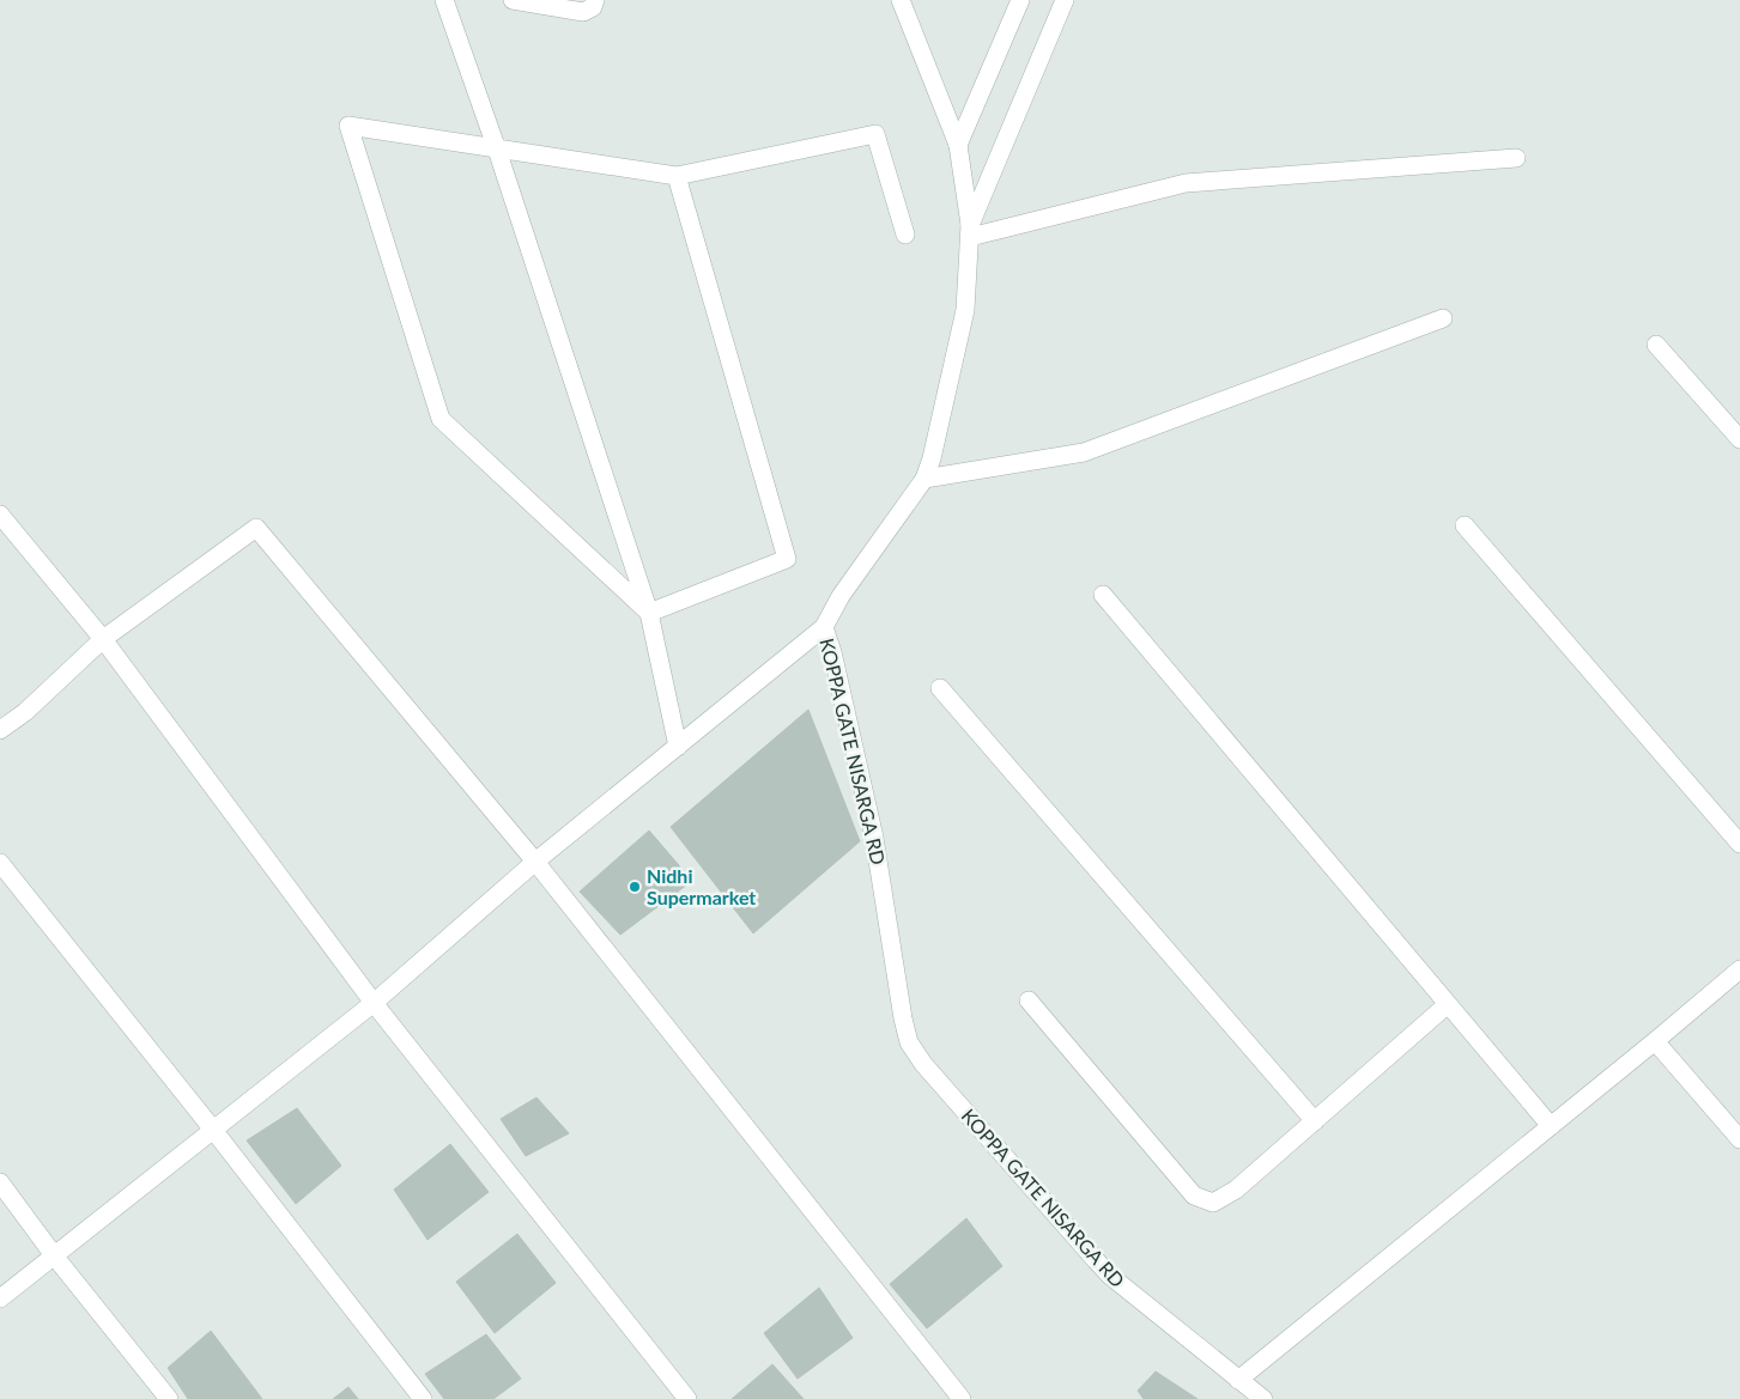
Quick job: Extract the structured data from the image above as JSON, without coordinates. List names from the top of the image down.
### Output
{
  "streets": {
    "street": ["KOPPA GATE NISARGA RD"]
  },
  "places": ["Nidhi Supermarket"]
}
